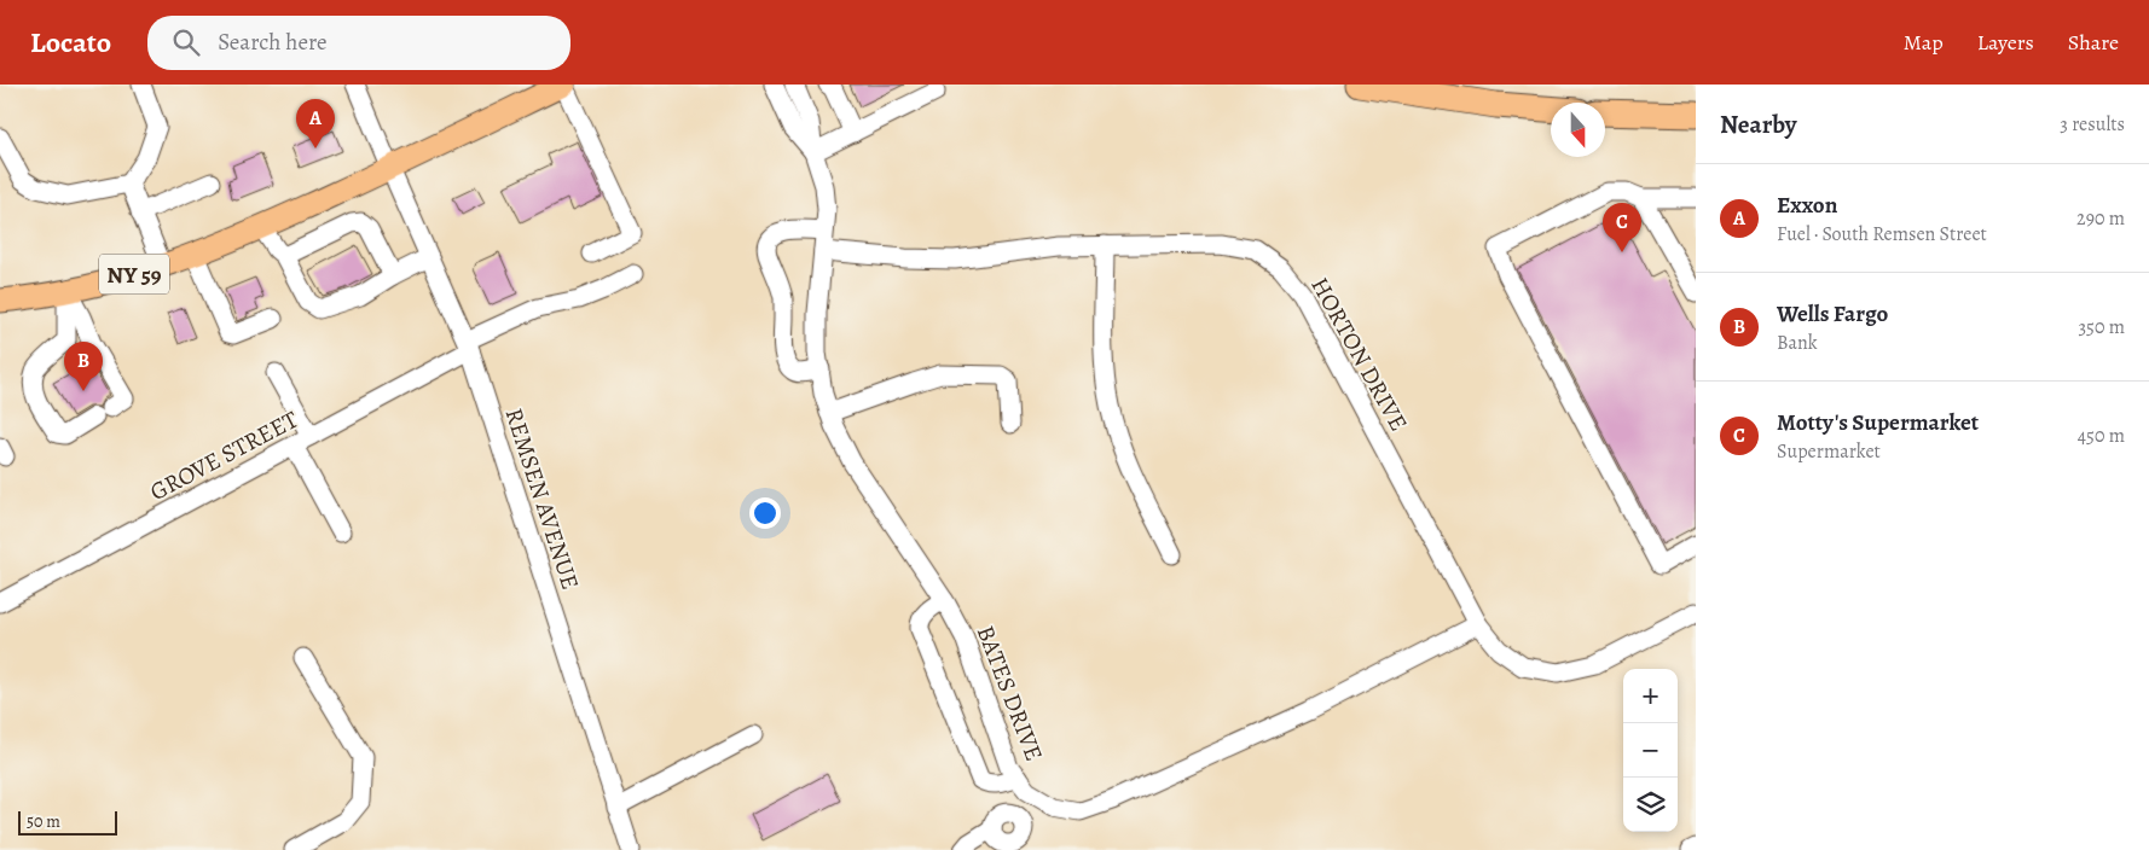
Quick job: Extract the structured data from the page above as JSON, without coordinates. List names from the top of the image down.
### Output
{
  "streets": {
    "main road": ["NY 59"],
    "street": [
      "HORTON DRIVE",
      "GROVE STREET",
      "REMSEN AVENUE",
      "BATES DRIVE"
    ]
  },
  "crossings": [
    ["NY 59", "REMSEN AVENUE"],
    ["HORTON DRIVE", "BATES DRIVE"],
    ["GROVE STREET", "REMSEN AVENUE"]
  ],
  "scale_bar": "50 m",
  "north": "bottom",
  "page": {
    "header": "Locato",
    "search": "Search here",
    "nav": ["Map", "Layers", "Share"],
    "heading": ["Nearby", "3 results"],
    "pins": ["A", "C", "B"],
    "list": [
      {
        "mark": "A",
        "name": "Exxon",
        "note": "Fuel · South Remsen Street",
        "value": "290 m"
      },
      {
        "mark": "B",
        "name": "Wells Fargo",
        "note": "Bank",
        "value": "350 m"
      },
      {
        "mark": "C",
        "name": "Motty's Supermarket",
        "note": "Supermarket",
        "value": "450 m"
      }
    ],
    "map_buttons": ["+", "−"],
    "scale": "50 m"
  }
}
